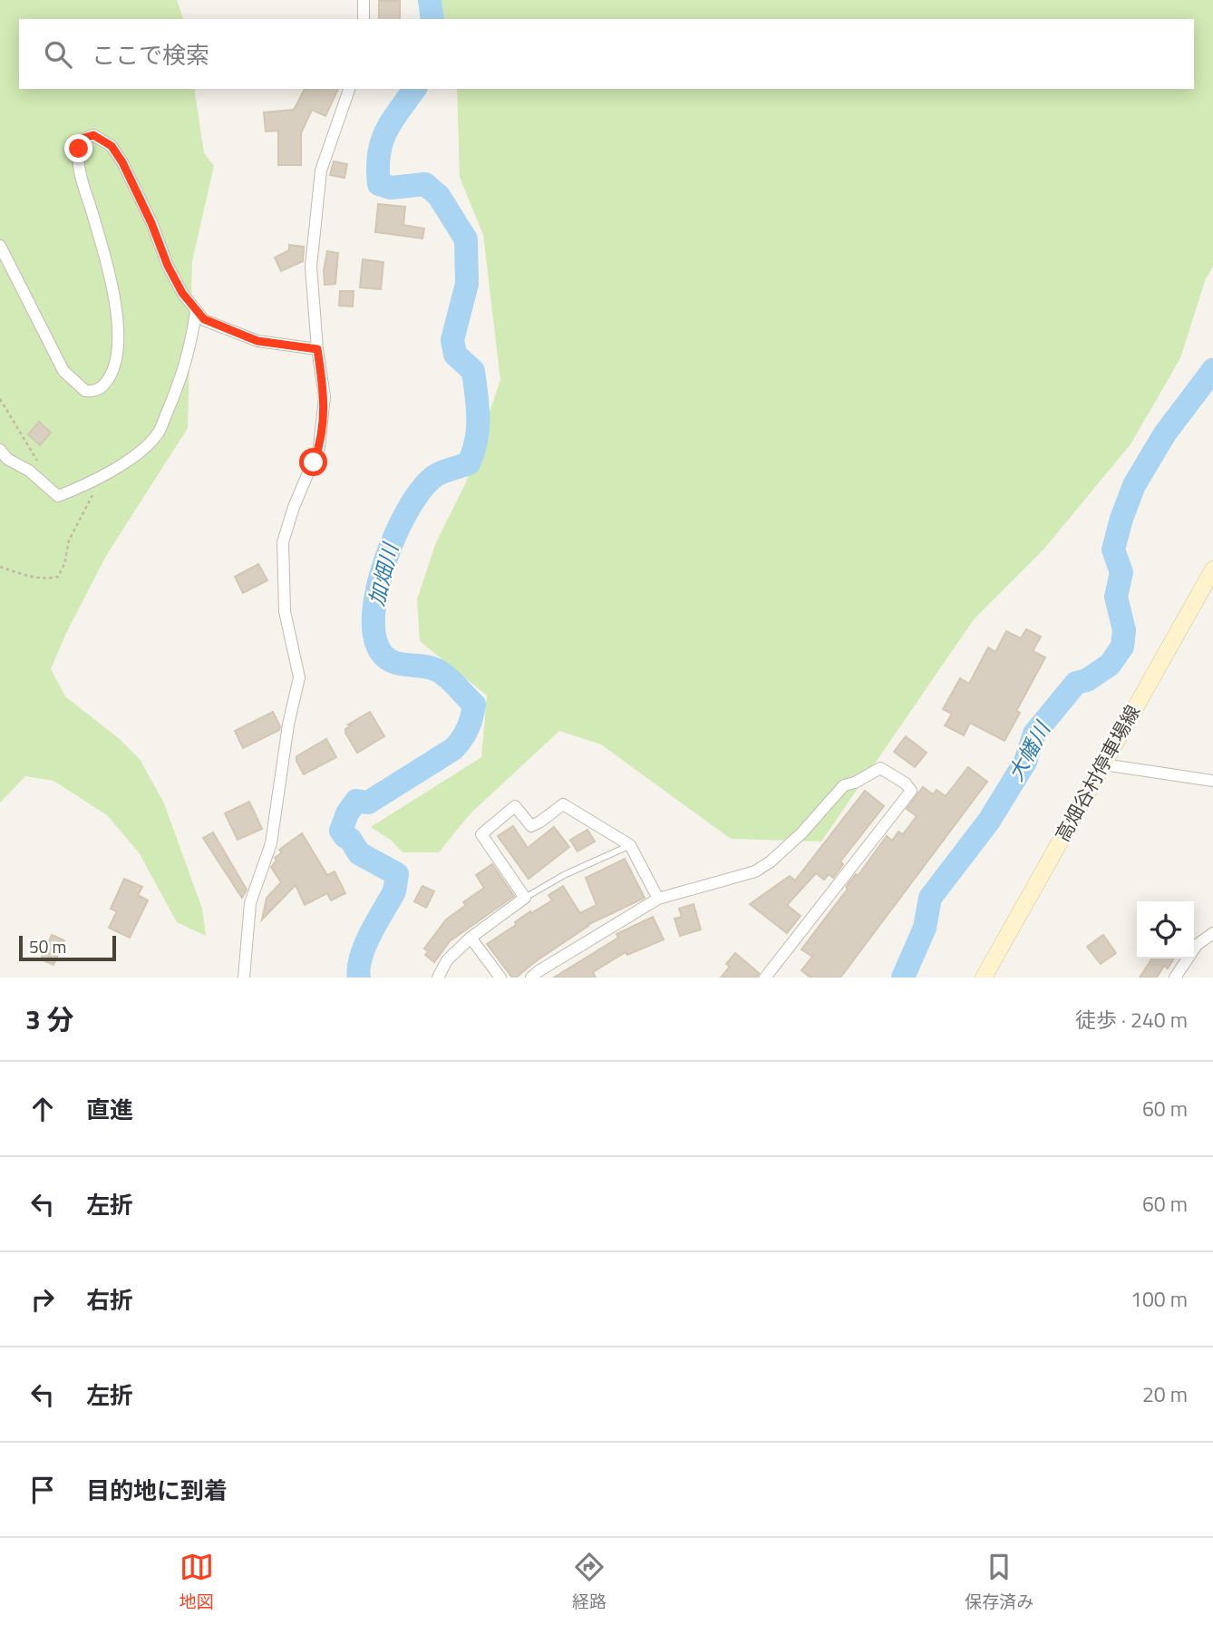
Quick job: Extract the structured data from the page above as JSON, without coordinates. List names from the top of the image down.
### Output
{
  "streets": {
    "main road": ["高畑谷村停車場線"]
  },
  "water": ["加畑川", "大幡川"],
  "scale_bar": "50 m",
  "page": {
    "search": "ここで検索",
    "scale": "50 m",
    "heading": ["3 分", "徒歩 · 240 m"],
    "list": [
      ["直進", "60 m"],
      ["左折", "60 m"],
      ["右折", "100 m"],
      ["左折", "20 m"],
      "目的地に到着"
    ],
    "nav": ["地図", "経路", "保存済み"]
  }
}
